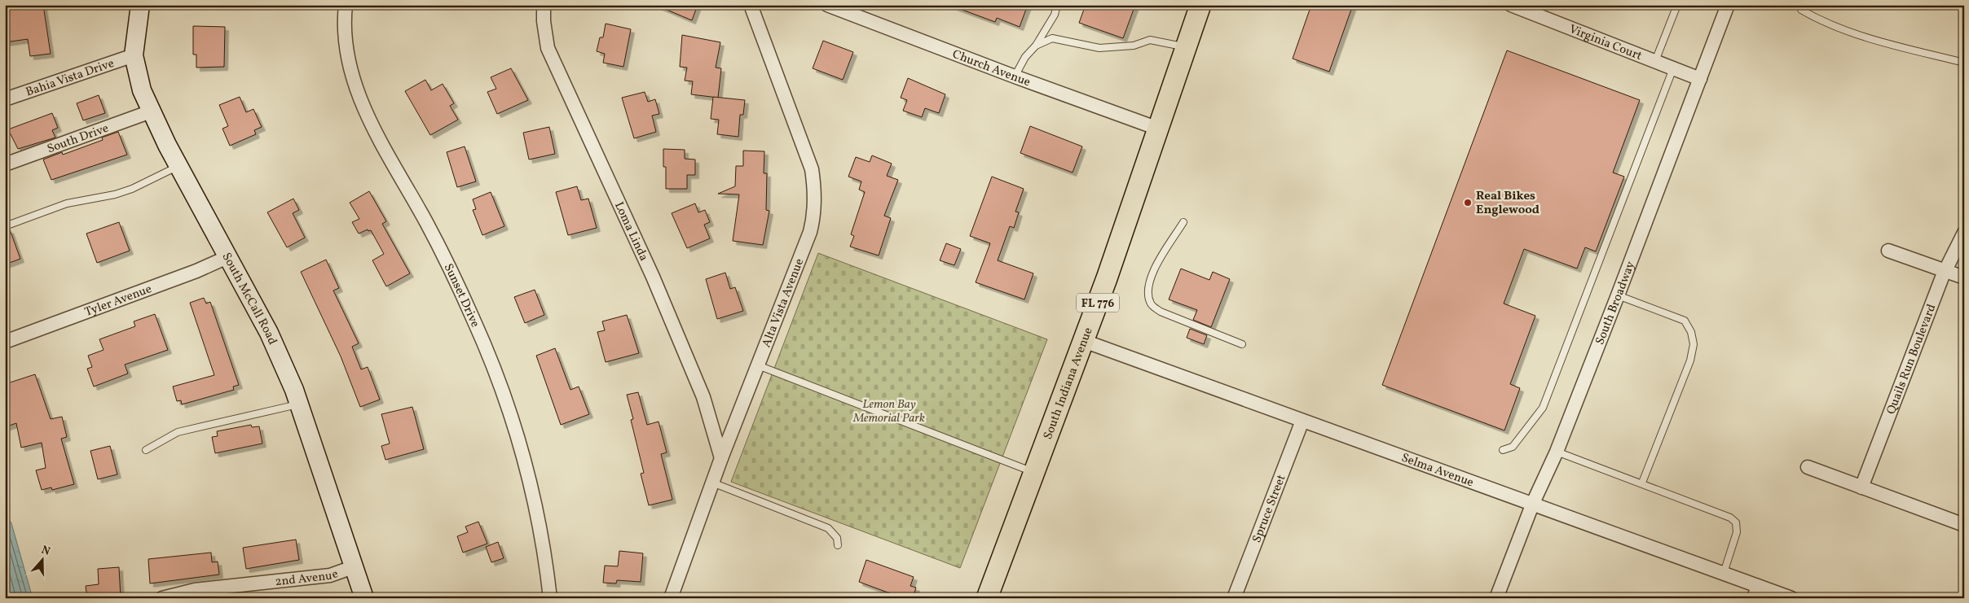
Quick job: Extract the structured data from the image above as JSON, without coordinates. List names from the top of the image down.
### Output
{
  "streets": {
    "main road": ["FL 776", "South Indiana Avenue"],
    "street": [
      "Virginia Court",
      "Church Avenue",
      "Bahia Vista Drive",
      "South Drive",
      "Loma Linda",
      "Sunset Drive",
      "South McCall Road",
      "Tyler Avenue",
      "South Broadway",
      "Alta Vista Avenue",
      "Quails Run Boulevard",
      "Selma Avenue",
      "Spruce Street",
      "2nd Avenue"
    ]
  },
  "crossings": [
    ["Virginia Court", "South Broadway"],
    ["Church Avenue", "South Indiana Avenue"],
    ["Bahia Vista Drive", "South McCall Road"],
    ["South Drive", "South McCall Road"],
    ["Loma Linda", "Alta Vista Avenue"],
    ["South McCall Road", "Tyler Avenue"],
    ["South McCall Road", "2nd Avenue"],
    ["South Broadway", "Selma Avenue"],
    ["South Indiana Avenue", "Selma Avenue"],
    ["Selma Avenue", "Spruce Street"]
  ],
  "parks": ["Lemon Bay Memorial Park"],
  "places": ["Real Bikes Englewood"],
  "north": "top"
}
